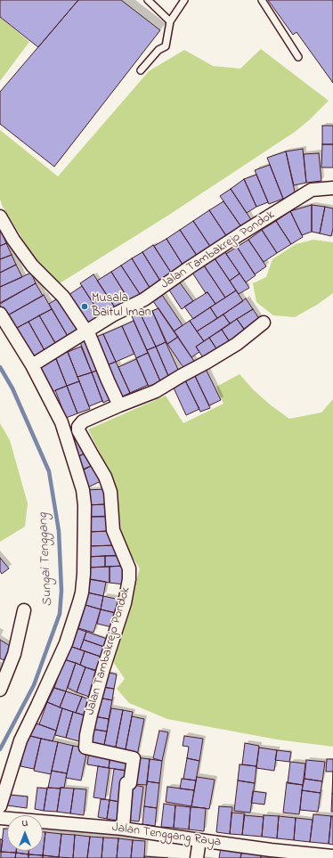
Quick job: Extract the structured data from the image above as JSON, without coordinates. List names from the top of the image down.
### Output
{
  "streets": {
    "street": ["Jalan Tambakrejo Pondok", "Jalan Tenggang Raya"]
  },
  "crossings": [
    ["Jalan Tambakrejo Pondok", "Jalan Tenggang Raya"]
  ],
  "water": ["Sungai Tenggang"],
  "places": ["Musala Baitul Iman"],
  "north": "top"
}
